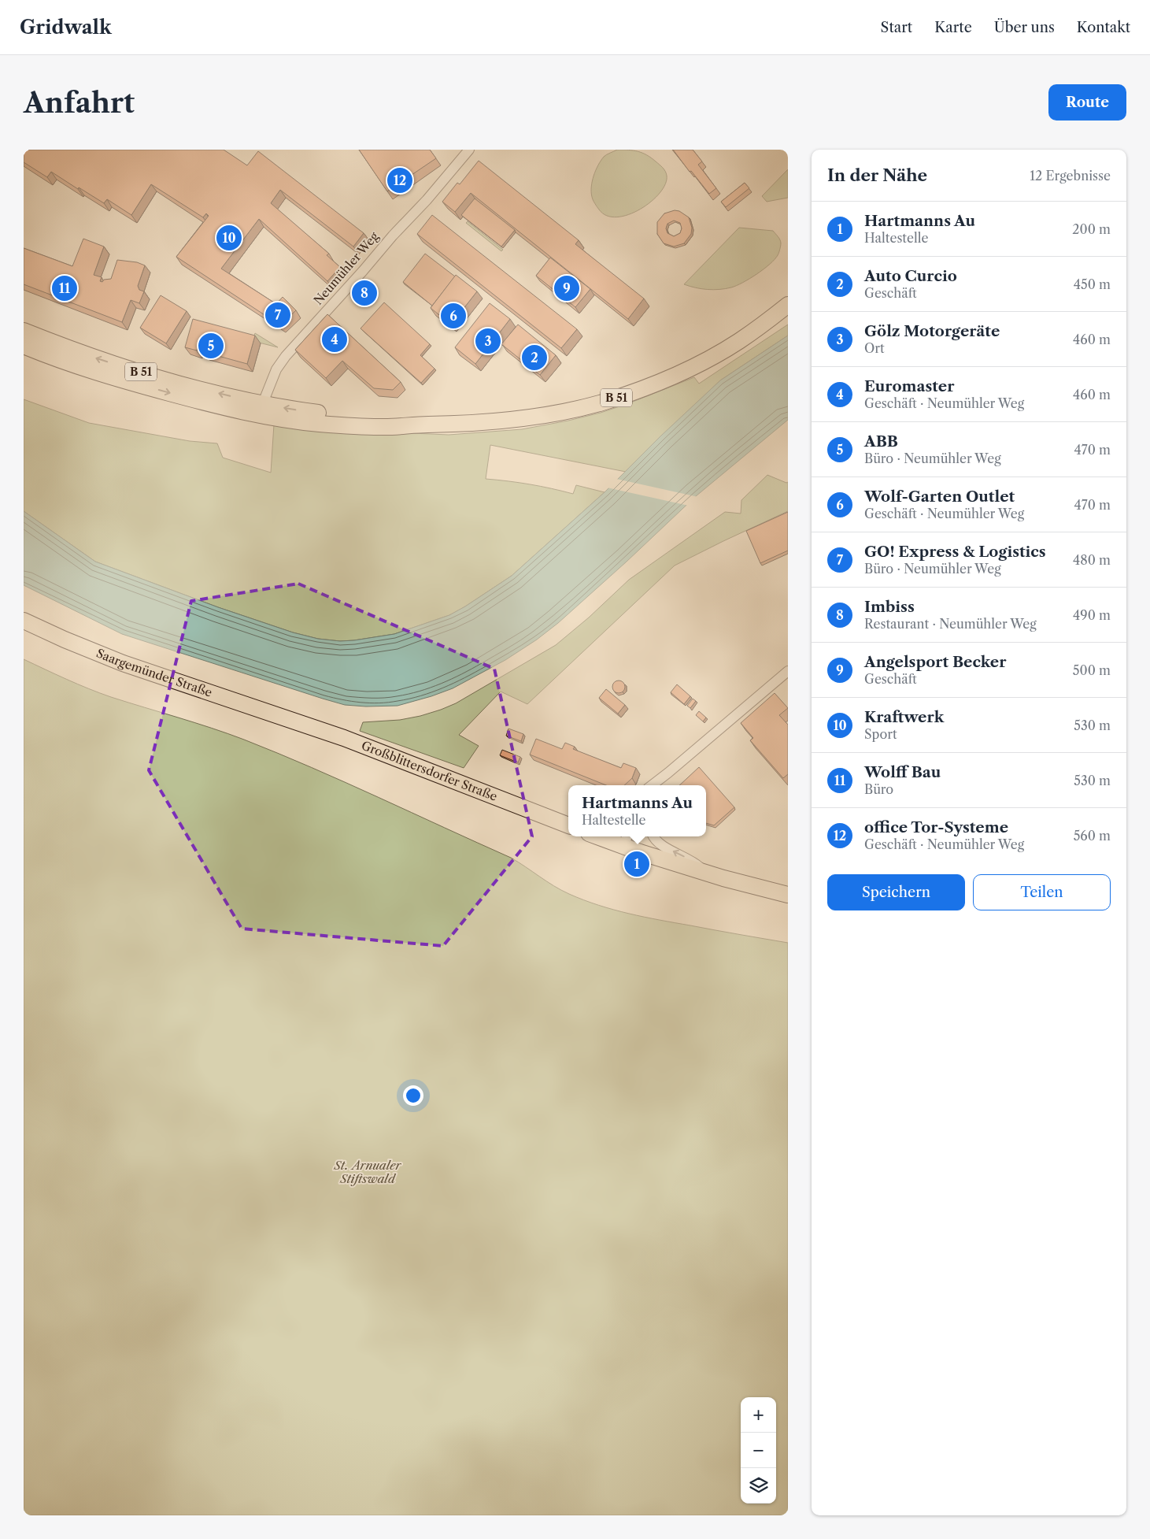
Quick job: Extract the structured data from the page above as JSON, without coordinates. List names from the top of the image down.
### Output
{
  "streets": {
    "main road": ["B 51", "Saargemünder Straße", "Großblittersdorfer Straße"],
    "street": ["Neumühler Weg"]
  },
  "crossings": [
    ["Neumühler Weg", "B 51"],
    ["Saargemünder Straße", "Großblittersdorfer Straße"]
  ],
  "parks": ["St. Arnualer Stiftswald"],
  "page": {
    "header": "Gridwalk",
    "nav": [
      "Start",
      "Karte",
      "Über uns",
      "Kontakt"
    ],
    "buttons": [
      "Route",
      ["Speichern", "Teilen"]
    ],
    "title": "Anfahrt",
    "heading": ["In der Nähe", "12 Ergebnisse"],
    "pins": [
      "12",
      "10",
      "9",
      "11",
      "8",
      "7",
      "6",
      "4",
      "3",
      "5",
      "2",
      "1"
    ],
    "list": [
      {
        "mark": "1",
        "name": "Hartmanns Au",
        "note": "Haltestelle",
        "value": "200 m"
      },
      {
        "mark": "2",
        "name": "Auto Curcio",
        "note": "Geschäft",
        "value": "450 m"
      },
      {
        "mark": "3",
        "name": "Gölz Motorgeräte",
        "note": "Ort",
        "value": "460 m"
      },
      {
        "mark": "4",
        "name": "Euromaster",
        "note": "Geschäft · Neumühler Weg",
        "value": "460 m"
      },
      {
        "mark": "5",
        "name": "ABB",
        "note": "Büro · Neumühler Weg",
        "value": "470 m"
      },
      {
        "mark": "6",
        "name": "Wolf-Garten Outlet",
        "note": "Geschäft · Neumühler Weg",
        "value": "470 m"
      },
      {
        "mark": "7",
        "name": "GO! Express & Logistics",
        "note": "Büro · Neumühler Weg",
        "value": "480 m"
      },
      {
        "mark": "8",
        "name": "Imbiss",
        "note": "Restaurant · Neumühler Weg",
        "value": "490 m"
      },
      {
        "mark": "9",
        "name": "Angelsport Becker",
        "note": "Geschäft",
        "value": "500 m"
      },
      {
        "mark": "10",
        "name": "Kraftwerk",
        "note": "Sport",
        "value": "530 m"
      },
      {
        "mark": "11",
        "name": "Wolff Bau",
        "note": "Büro",
        "value": "530 m"
      },
      {
        "mark": "12",
        "name": "office Tor-Systeme",
        "note": "Geschäft · Neumühler Weg",
        "value": "560 m"
      }
    ],
    "popup": ["Hartmanns Au", "Haltestelle"],
    "map_buttons": ["+", "−"]
  }
}
